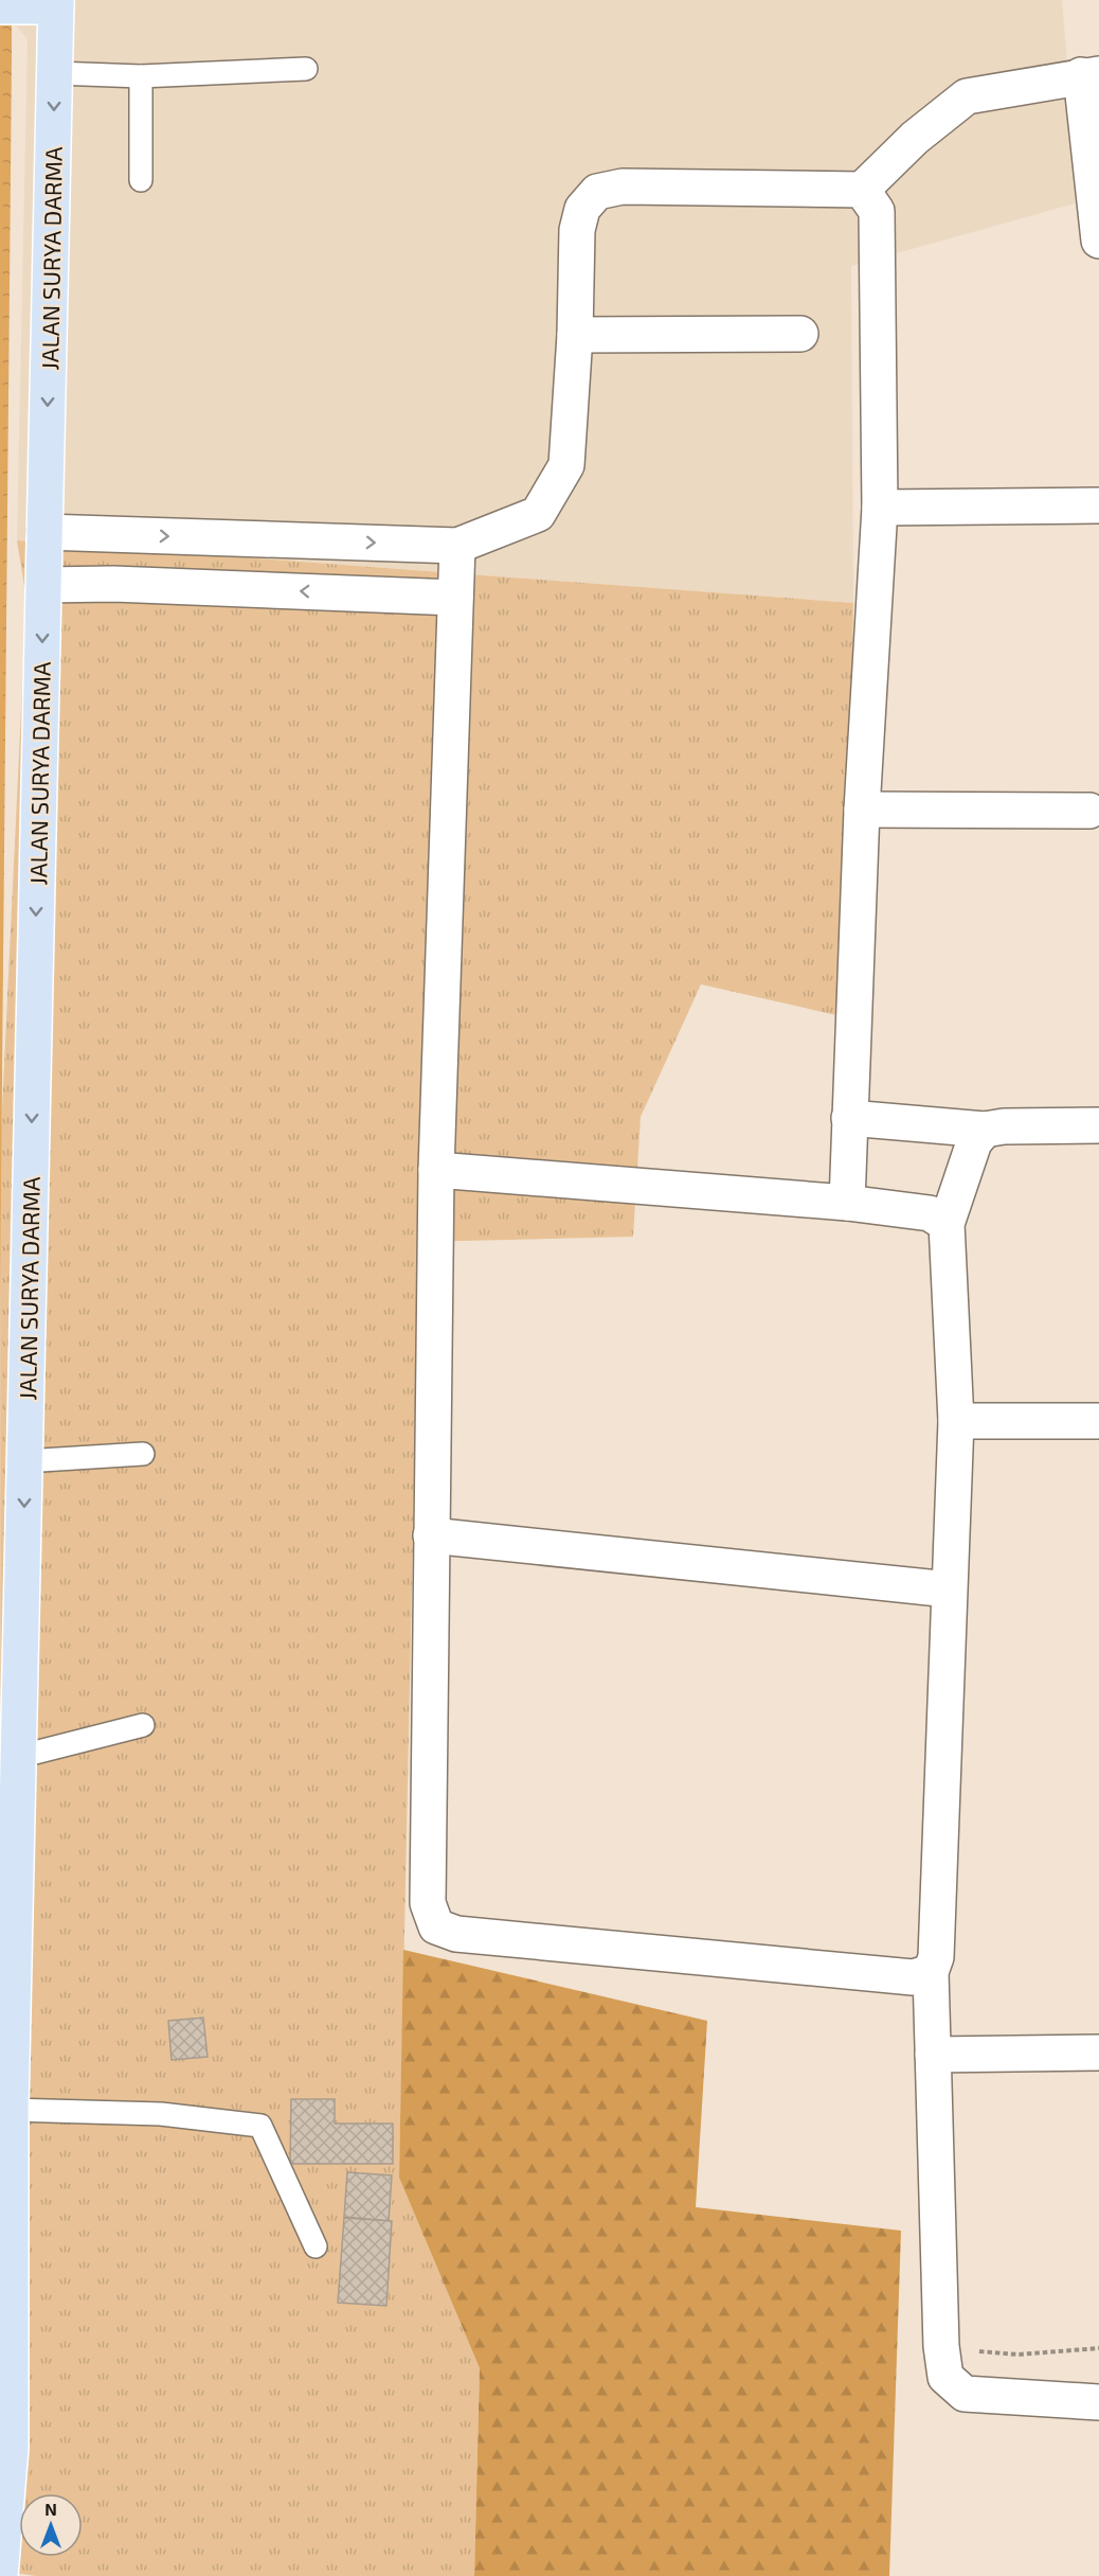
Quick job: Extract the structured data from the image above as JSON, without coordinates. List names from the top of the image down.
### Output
{
  "streets": {
    "main road": ["JALAN SURYA DARMA"]
  },
  "one_way": ["JALAN SURYA DARMA"],
  "north": "top"
}
